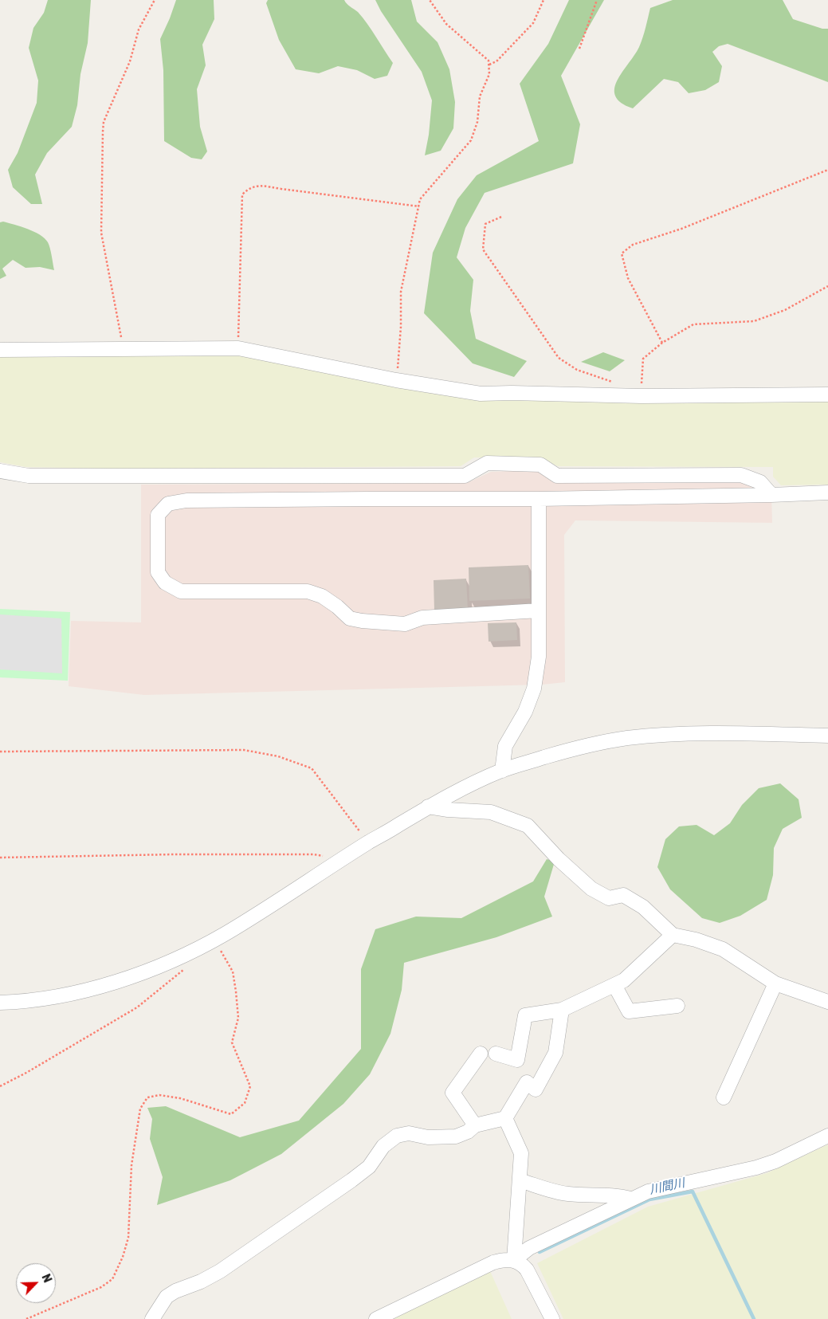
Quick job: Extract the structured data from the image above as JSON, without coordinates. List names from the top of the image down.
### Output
{
  "water": ["川間川"],
  "north": "top right"
}
